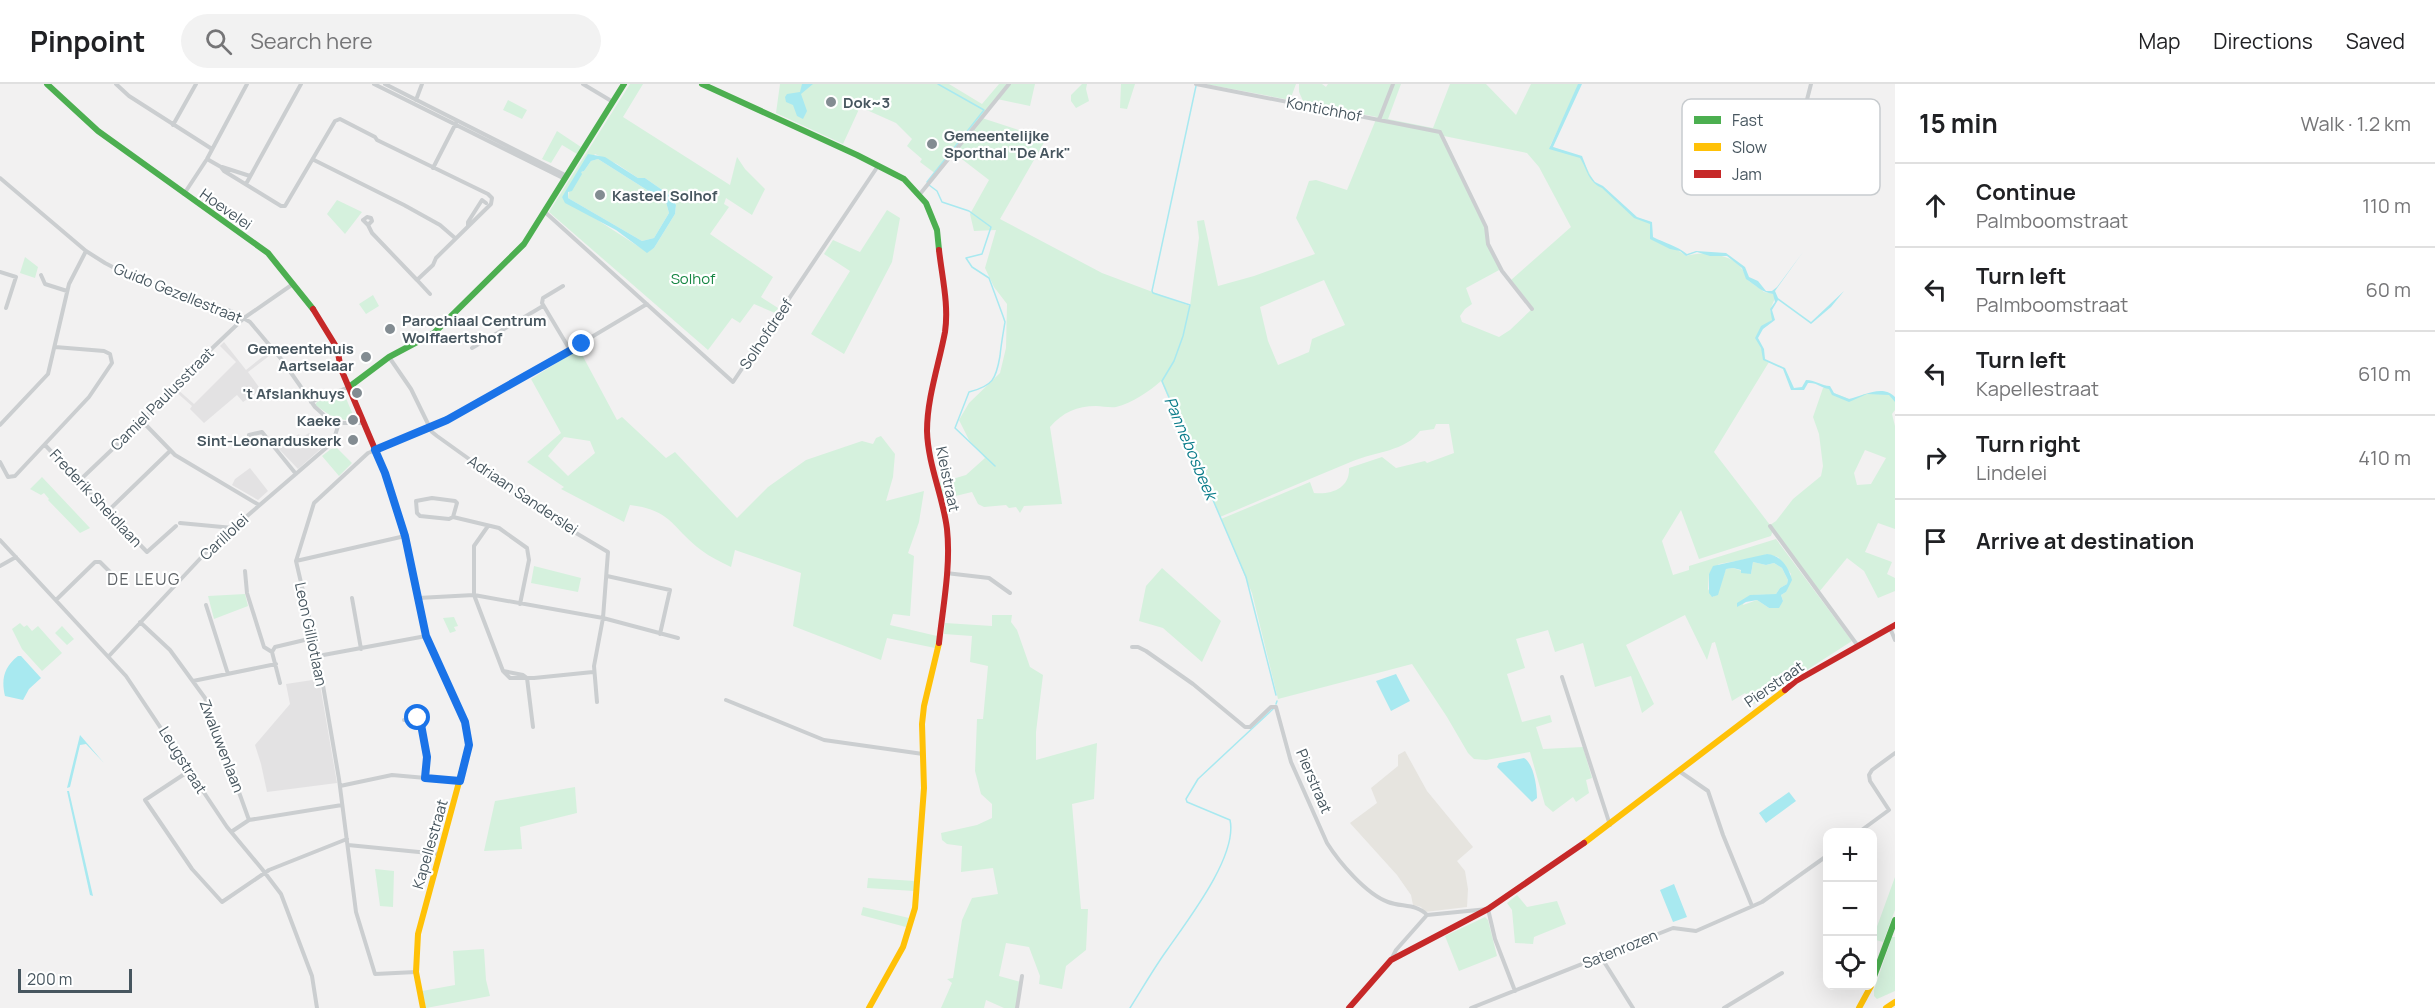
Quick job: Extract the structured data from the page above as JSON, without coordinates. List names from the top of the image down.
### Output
{
  "streets": {
    "main road": [
      "Hoevelei",
      "Kleistraat",
      "Pierstraat",
      "Kapellestraat"
    ],
    "street": [
      "Kontichhof",
      "Guido Gezellestraat",
      "Solhofdreef",
      "Camiel Paulusstraat",
      "Adriaan Sanderslei",
      "Frederik Sheidlaan",
      "Carillolei",
      "Leon Gilliotlaan",
      "Zwaluwenlaan",
      "Leugstraat",
      "Satenrozen"
    ]
  },
  "crossings": [
    ["Hoevelei", "Camiel Paulusstraat"],
    ["Hoevelei", "Kapellestraat"],
    ["Guido Gezellestraat", "Camiel Paulusstraat"],
    ["Guido Gezellestraat", "Carillolei"],
    ["Solhofdreef", "Kleistraat"],
    ["Solhofdreef", "Leon Gilliotlaan"],
    ["Camiel Paulusstraat", "Frederik Sheidlaan"],
    ["Adriaan Sanderslei", "Leon Gilliotlaan"],
    ["Frederik Sheidlaan", "Carillolei"],
    ["Carillolei", "Zwaluwenlaan"],
    ["Carillolei", "Leugstraat"],
    ["Leon Gilliotlaan", "Kapellestraat"]
  ],
  "districts": ["DE LEUG"],
  "water": ["Pannebosbeek"],
  "parks": ["Solhof"],
  "places": [
    "Dok~3",
    "Gemeentelijke Sporthal \"De Ark\"",
    "Kasteel Solhof",
    "Parochiaal Centrum Wolffaertshof",
    "Gemeentehuis Aartselaar",
    "'t Afslankhuys",
    "Kaeke",
    "Sint-Leonarduskerk"
  ],
  "legend": ["Fast", "Slow", "Jam"],
  "scale_bar": "200 m",
  "page": {
    "header": "Pinpoint",
    "search": "Search here",
    "nav": ["Map", "Directions", "Saved"],
    "heading": ["15 min", "Walk · 1.2 km"],
    "list": [
      ["Continue", "Palmboomstraat", "110 m"],
      ["Turn left", "Palmboomstraat", "60 m"],
      ["Turn left", "Kapellestraat", "610 m"],
      ["Turn right", "Lindelei", "410 m"],
      "Arrive at destination"
    ],
    "map_buttons": ["+", "−"],
    "scale": "200 m"
  }
}
